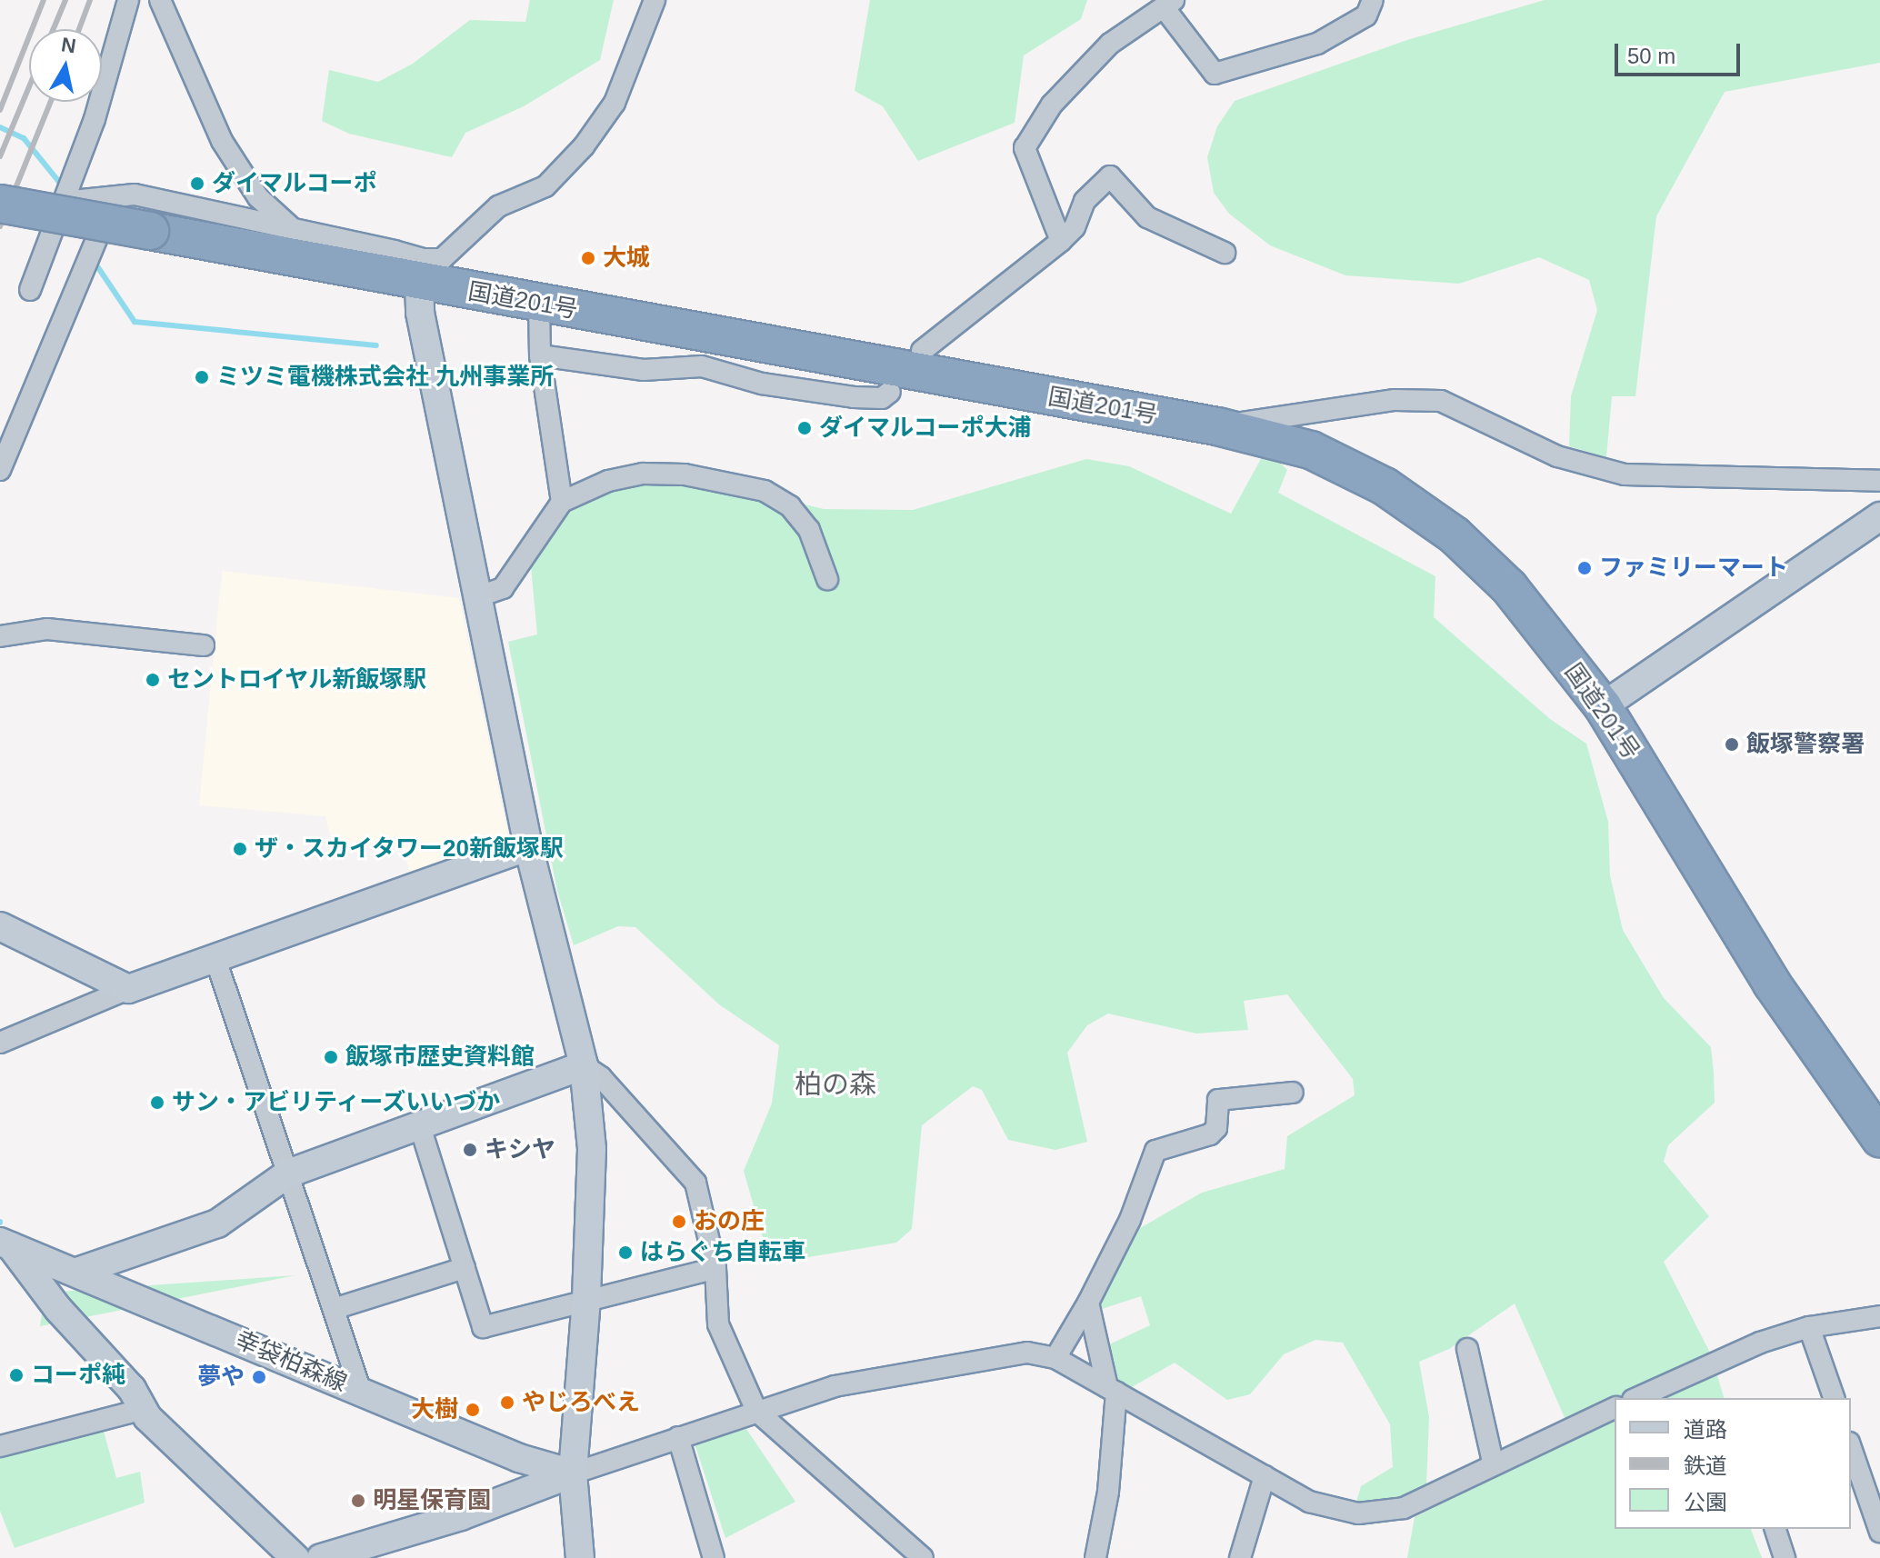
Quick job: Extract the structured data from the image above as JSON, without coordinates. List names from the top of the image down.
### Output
{
  "streets": {
    "highway": ["国道201号"],
    "street": ["幸袋柏森線"]
  },
  "districts": ["柏の森"],
  "places": [
    "ダイマルコーポ",
    "大城",
    "ミツミ電機株式会社 九州事業所",
    "ダイマルコーポ大浦",
    "ファミリーマート",
    "セントロイヤル新飯塚駅",
    "飯塚警察署",
    "ザ・スカイタワー20新飯塚駅",
    "飯塚市歴史資料館",
    "サン・アビリティーズいいづか",
    "キシヤ",
    "おの庄",
    "はらぐち自転車",
    "コーポ純",
    "夢や",
    "やじろべえ",
    "大樹",
    "明星保育園"
  ],
  "legend": ["道路", "鉄道", "公園"],
  "scale_bar": "50 m",
  "north": "top"
}
